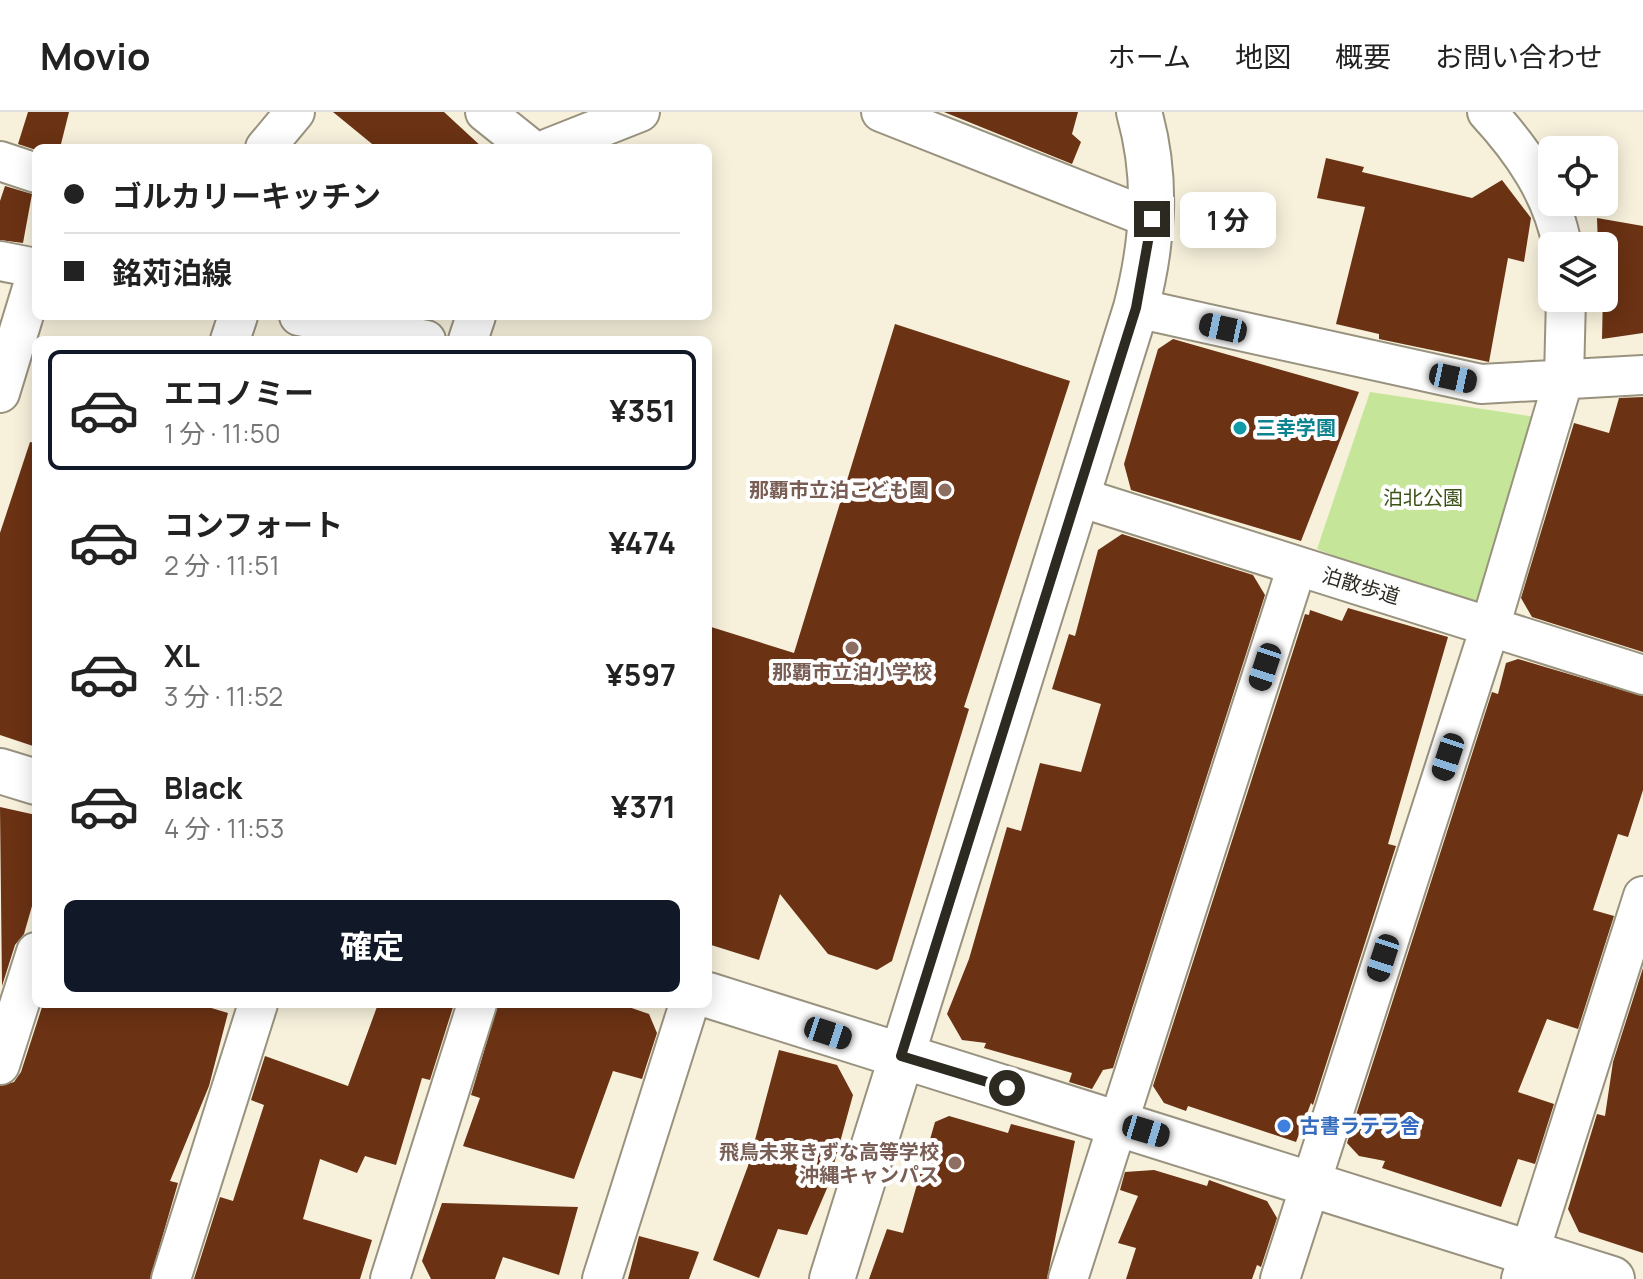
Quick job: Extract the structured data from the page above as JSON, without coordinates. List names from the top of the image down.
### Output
{
  "streets": {
    "street": ["泊散歩道"]
  },
  "parks": ["泊北公園"],
  "places": [
    "三幸学園",
    "那覇市立泊こども園",
    "那覇市立泊小学校",
    "古書ラテラ舎",
    "飛鳥未来きずな高等学校 沖縄キャンパス"
  ],
  "page": {
    "header": "Movio",
    "nav": [
      "ホーム",
      "地図",
      "概要",
      "お問い合わせ"
    ],
    "banner": ["ゴルカリーキッチン", "銘苅泊線"],
    "bubble": "1 分",
    "list": [
      {
        "name": "エコノミー",
        "note": "1 分 · 11:50",
        "value": "¥351"
      },
      {
        "name": "コンフォート",
        "note": "2 分 · 11:51",
        "value": "¥474"
      },
      {
        "name": "XL",
        "note": "3 分 · 11:52",
        "value": "¥597"
      },
      {
        "name": "Black",
        "note": "4 分 · 11:53",
        "value": "¥371"
      }
    ],
    "buttons": "確定"
  }
}
